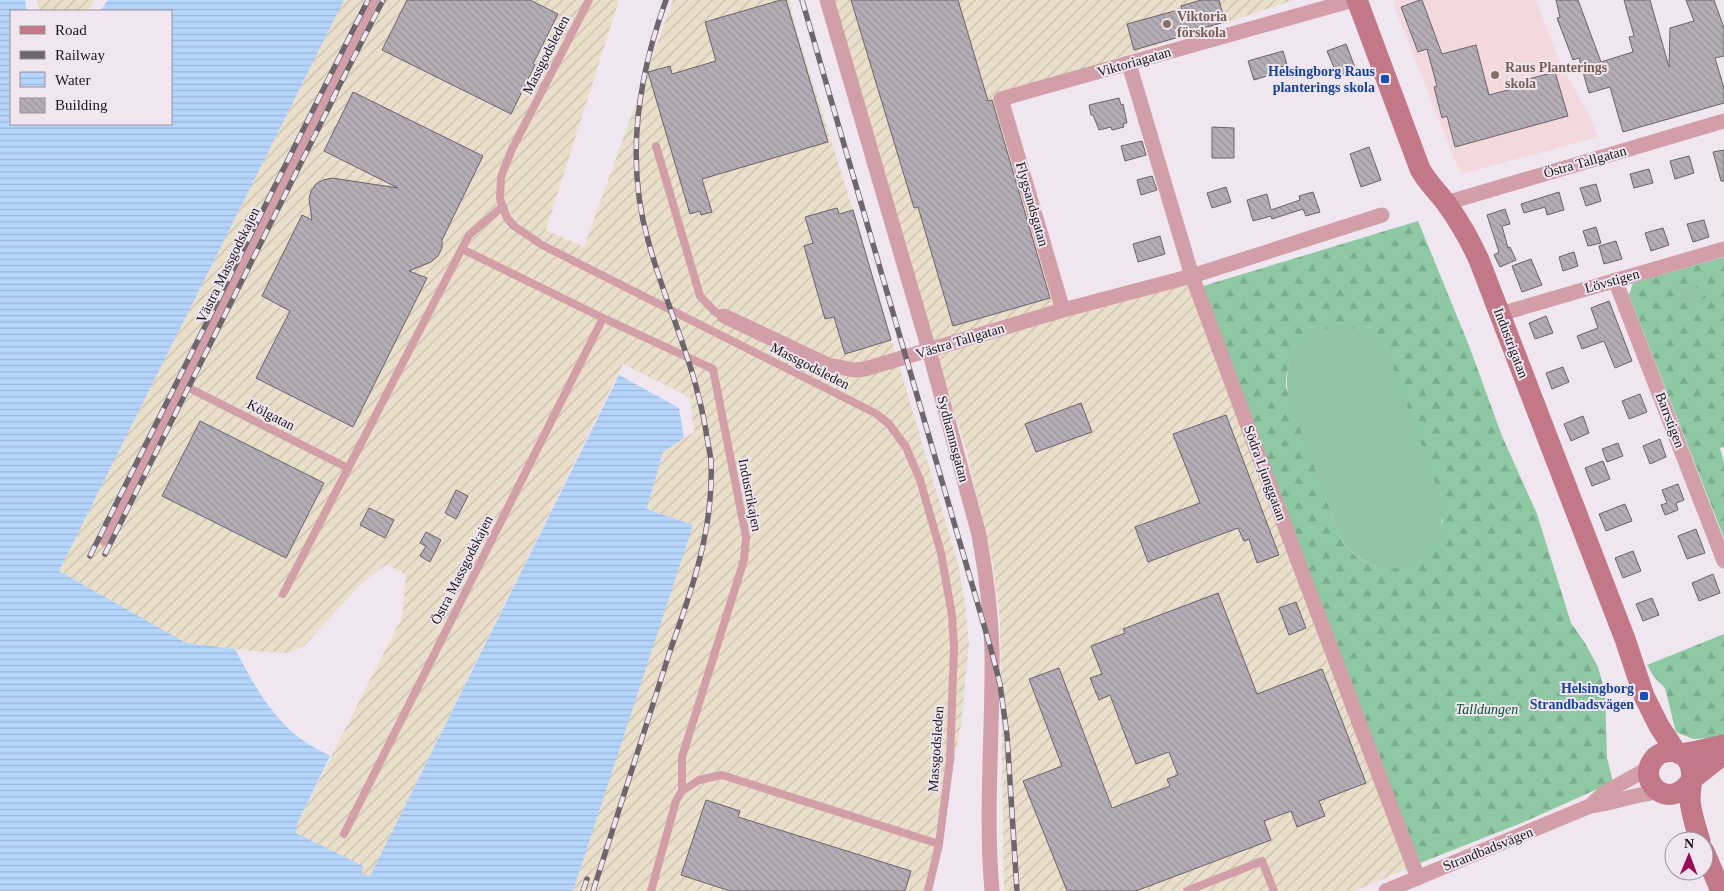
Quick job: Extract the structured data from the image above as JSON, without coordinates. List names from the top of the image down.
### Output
{
  "streets": {
    "street": [
      "Viktoriagatan",
      "Östra Tallgatan",
      "Flygsandsgatan",
      "Lövstigen",
      "Västra Tallgatan",
      "Industrigatan",
      "Barrstigen",
      "Sydhamnsgatan",
      "Södra Ljunggatan",
      "Strandbadsvägen"
    ],
    "lane": [
      "Massgodsleden",
      "Västra Massgodskajen",
      "Kölgatan",
      "Industrikajen",
      "Östra Massgodskajen"
    ]
  },
  "crossings": [
    ["Viktoriagatan", "Flygsandsgatan"],
    ["Viktoriagatan", "Industrigatan"],
    ["Viktoriagatan", "Södra Ljunggatan"],
    ["Östra Tallgatan", "Industrigatan"],
    ["Flygsandsgatan", "Västra Tallgatan"],
    ["Västra Massgodskajen", "Kölgatan"],
    ["Lövstigen", "Industrigatan"],
    ["Lövstigen", "Barrstigen"],
    ["Västra Tallgatan", "Sydhamnsgatan"],
    ["Västra Tallgatan", "Södra Ljunggatan"],
    ["Industrigatan", "Strandbadsvägen"],
    ["Södra Ljunggatan", "Strandbadsvägen"],
    ["Industrikajen", "Östra Massgodskajen"]
  ],
  "parks": ["Talldungen"],
  "places": {
    "other": ["Viktoria förskola", "Raus Planterings skola"],
    "transit": ["Helsingborg Raus planterings skola", "Helsingborg Strandbadsvägen"]
  },
  "legend": [
    "Road",
    "Railway",
    "Water",
    "Building"
  ],
  "north": "top"
}
